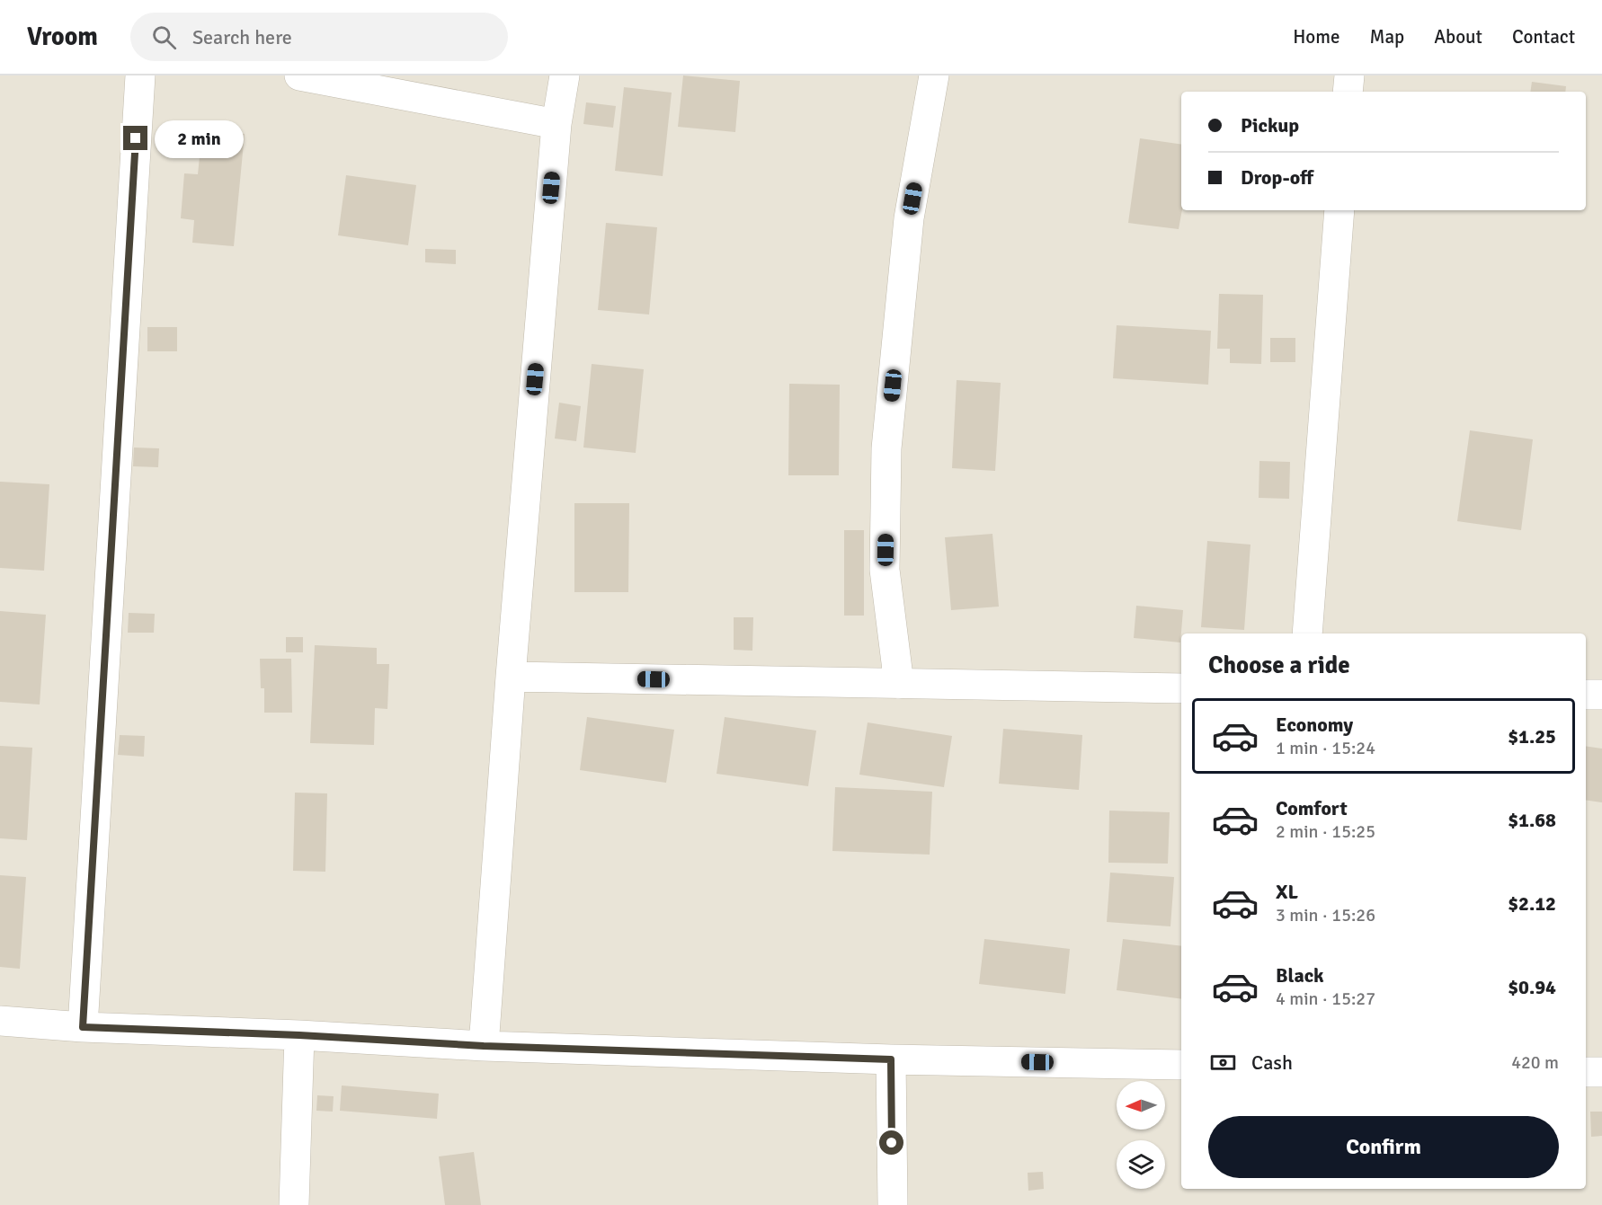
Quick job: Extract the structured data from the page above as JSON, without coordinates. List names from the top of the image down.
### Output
{
  "north": "left",
  "page": {
    "header": "Vroom",
    "search": "Search here",
    "nav": [
      "Home",
      "Map",
      "About",
      "Contact"
    ],
    "banner": ["Pickup", "Drop-off"],
    "bubble": "2 min",
    "heading": "Choose a ride",
    "list": [
      {
        "name": "Economy",
        "note": "1 min · 15:24",
        "value": "$1.25"
      },
      {
        "name": "Comfort",
        "note": "2 min · 15:25",
        "value": "$1.68"
      },
      {
        "name": "XL",
        "note": "3 min · 15:26",
        "value": "$2.12"
      },
      {
        "name": "Black",
        "note": "4 min · 15:27",
        "value": "$0.94"
      }
    ],
    "pay": ["Cash", "420 m"],
    "buttons": "Confirm"
  }
}
